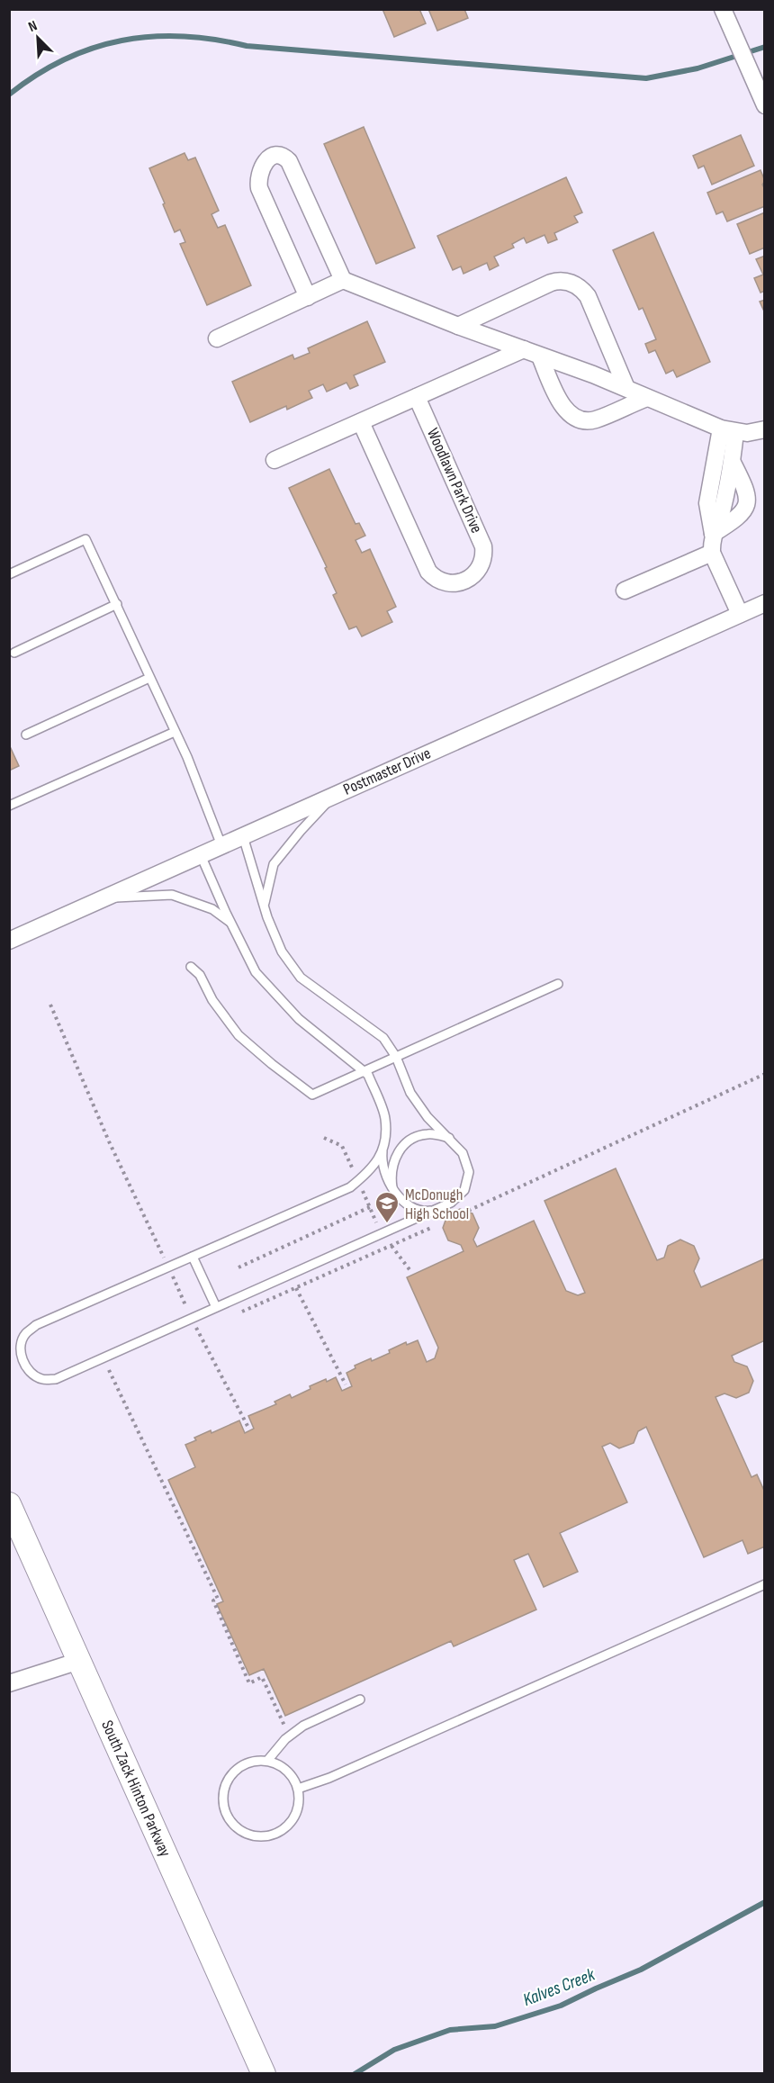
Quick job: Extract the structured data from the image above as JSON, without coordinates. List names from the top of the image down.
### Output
{
  "streets": {
    "main road": ["South Zack Hinton Parkway"],
    "street": ["Woodlawn Park Drive", "Postmaster Drive"]
  },
  "water": ["Kalves Creek"],
  "places": {
    "school or university": ["McDonugh High School"]
  },
  "north": "top left"
}
